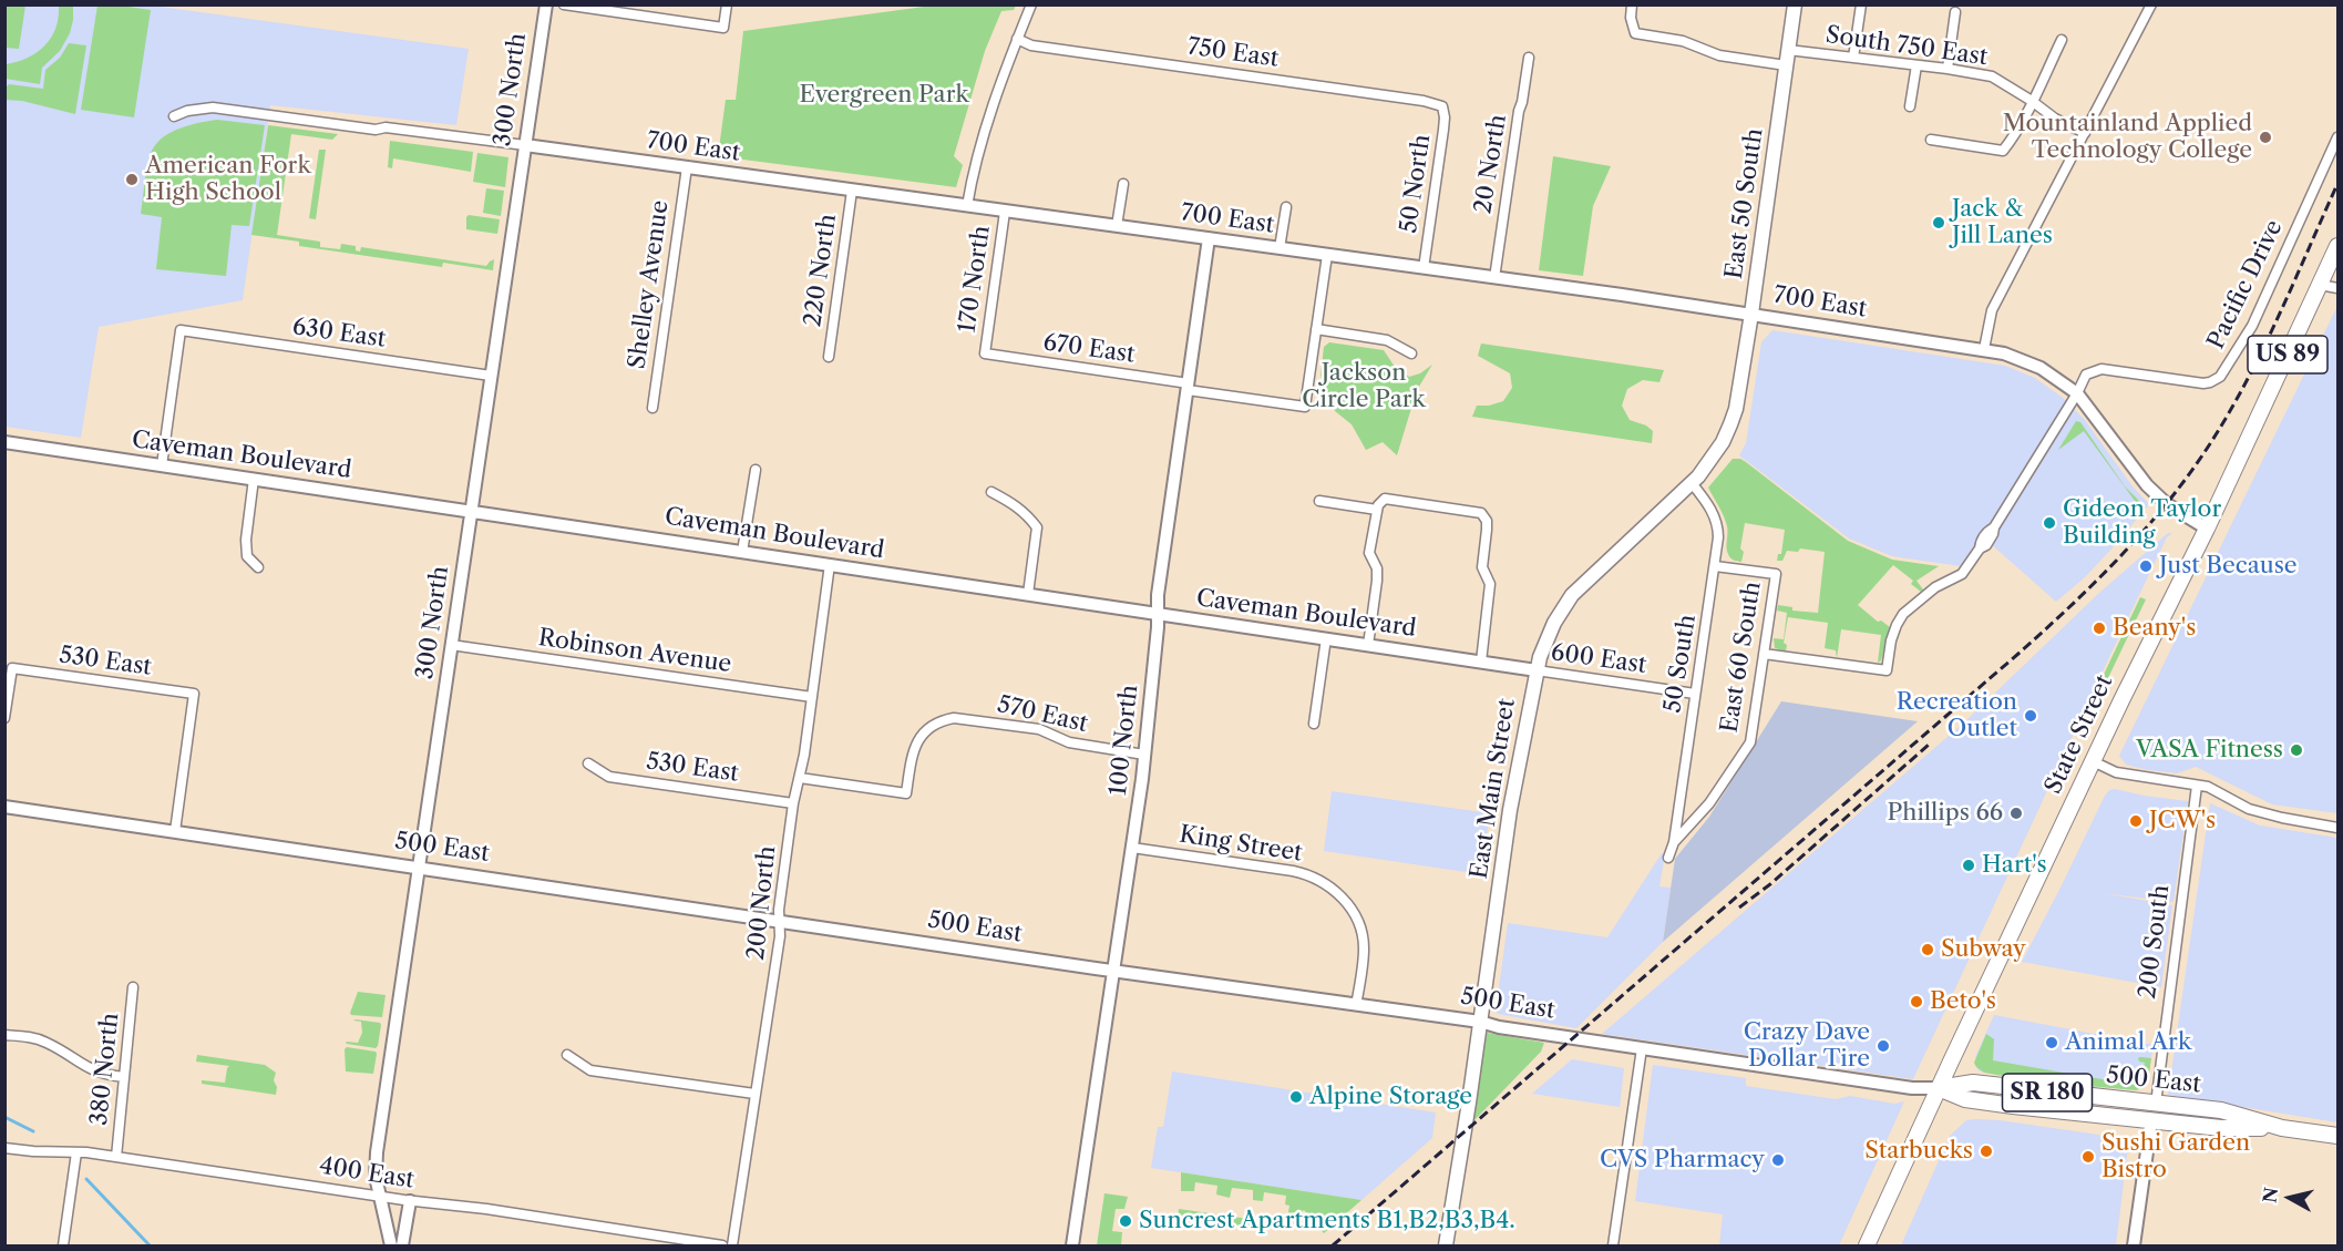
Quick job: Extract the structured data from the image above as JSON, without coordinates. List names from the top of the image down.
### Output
{
  "streets": {
    "main road": [
      "East 50 South",
      "US 89",
      "State Street",
      "East Main Street",
      "500 East",
      "SR 180"
    ],
    "street": [
      "South 750 East",
      "750 East",
      "300 North",
      "700 East",
      "20 North",
      "50 North",
      "220 North",
      "170 North",
      "Shelley Avenue",
      "Pacific Drive",
      "630 East",
      "670 East",
      "Caveman Boulevard",
      "Robinson Avenue",
      "East 60 South",
      "600 East",
      "530 East",
      "50 South",
      "570 East",
      "100 North",
      "King Street",
      "200 North",
      "200 South",
      "380 North",
      "400 East"
    ]
  },
  "crossings": [
    ["South 750 East", "East 50 South"],
    ["750 East", "50 North"],
    ["300 North", "700 East"],
    ["300 North", "630 East"],
    ["300 North", "Caveman Boulevard"],
    ["300 North", "Robinson Avenue"],
    ["300 North", "500 East"],
    ["300 North", "400 East"],
    ["700 East", "20 North"],
    ["700 East", "50 North"],
    ["700 East", "East 50 South"],
    ["700 East", "220 North"],
    ["700 East", "170 North"],
    ["700 East", "Shelley Avenue"],
    ["700 East", "Pacific Drive"],
    ["700 East", "State Street"],
    ["700 East", "100 North"],
    ["East 50 South", "East Main Street"],
    ["170 North", "670 East"],
    ["Pacific Drive", "East 60 South"],
    ["630 East", "Caveman Boulevard"],
    ["670 East", "100 North"],
    ["Caveman Boulevard", "600 East"],
    ["Caveman Boulevard", "100 North"],
    ["Caveman Boulevard", "East Main Street"],
    ["Caveman Boulevard", "200 North"],
    ["Robinson Avenue", "200 North"],
    ["East 60 South", "50 South"],
    ["600 East", "50 South"],
    ["600 East", "East Main Street"],
    ["530 East", "500 East"],
    ["530 East", "200 North"],
    ["50 South", "East Main Street"],
    ["570 East", "100 North"],
    ["570 East", "200 North"],
    ["State Street", "500 East"],
    ["100 North", "King Street"],
    ["100 North", "500 East"],
    ["East Main Street", "500 East"],
    ["King Street", "500 East"],
    ["500 East", "200 North"],
    ["500 East", "200 South"],
    ["380 North", "400 East"]
  ],
  "parks": ["Evergreen Park", "Jackson Circle Park"],
  "places": [
    "Mountainland Applied Technology College",
    "American Fork High School",
    "Jack & Jill Lanes",
    "Gideon Taylor Building",
    "Just Because",
    "Beany's",
    "Recreation Outlet",
    "VASA Fitness",
    "Phillips 66",
    "JCW's",
    "Hart's",
    "Subway",
    "Beto's",
    "Animal Ark",
    "Crazy Dave Dollar Tire",
    "Alpine Storage",
    "Starbucks",
    "Sushi Garden Bistro",
    "CVS Pharmacy",
    "Suncrest Apartments B1,B2,B3,B4."
  ],
  "north": "left"
}
